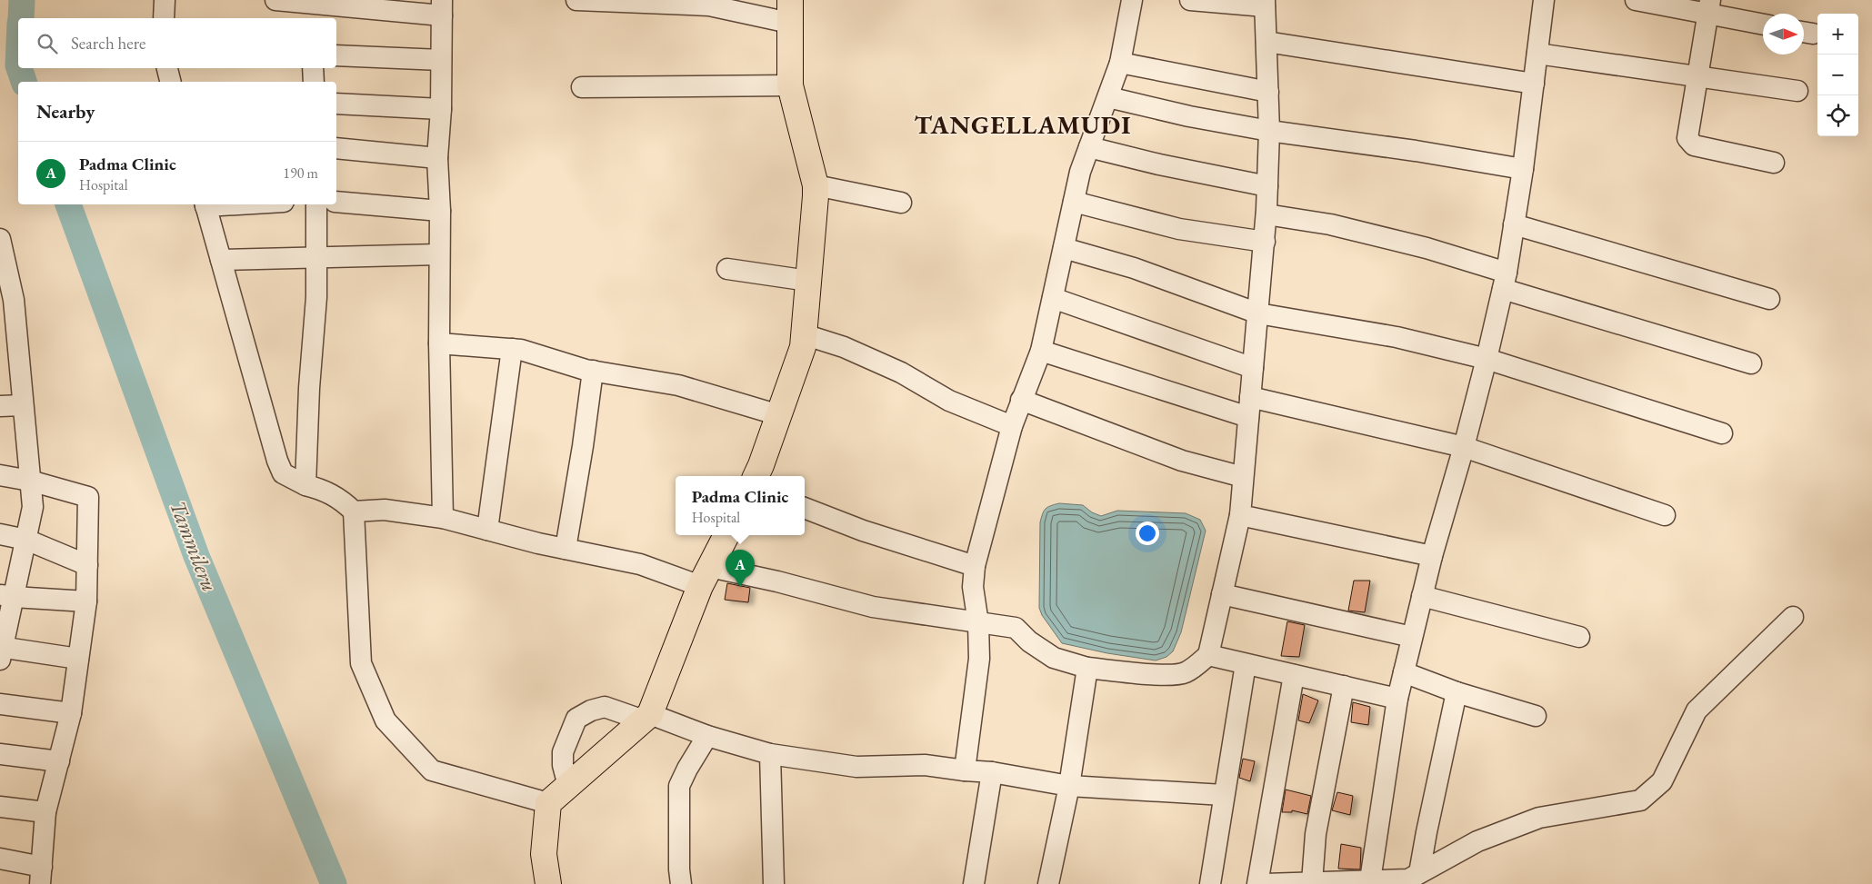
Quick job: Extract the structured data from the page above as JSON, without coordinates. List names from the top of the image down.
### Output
{
  "districts": ["TANGELLAMUDI"],
  "water": ["Tammileru"],
  "north": "right",
  "page": {
    "map_buttons": ["+", "−"],
    "search": "Search here",
    "heading": "Nearby",
    "list": [
      {
        "mark": "A",
        "name": "Padma Clinic",
        "note": "Hospital",
        "value": "190 m"
      }
    ],
    "popup": ["Padma Clinic", "Hospital"],
    "pins": "A"
  }
}
